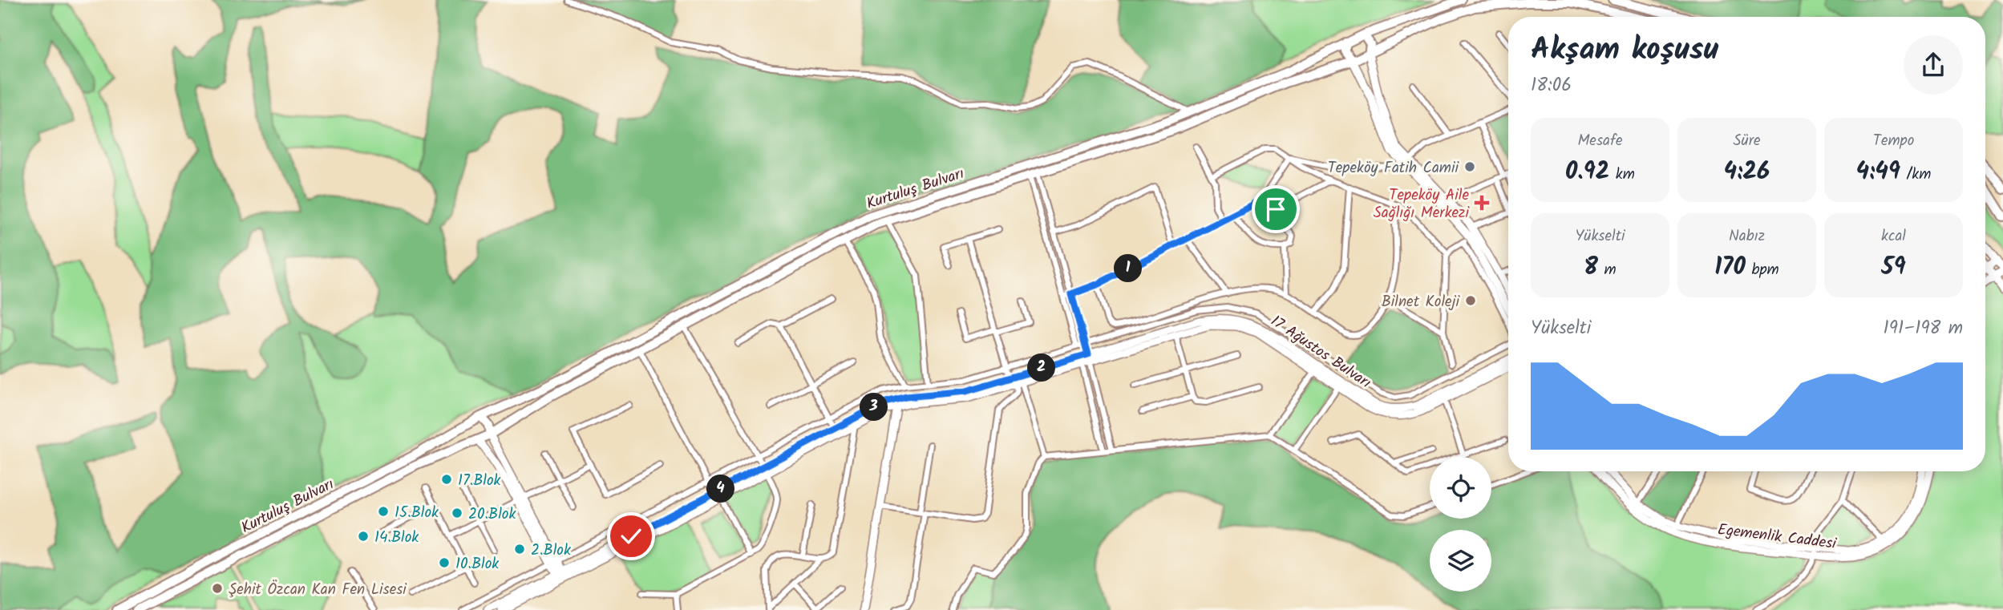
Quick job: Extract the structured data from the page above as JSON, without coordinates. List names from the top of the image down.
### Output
{
  "streets": {
    "highway": ["Kurtuluş Bulvarı"],
    "main road": ["17 Ağustos Bulvarı", "Egemenlik Caddesi"]
  },
  "places": {
    "other": [
      "Tepeköy Fatih Camii",
      "Bilnet Koleji",
      "17.Blok",
      "15.Blok",
      "20.Blok",
      "14.Blok",
      "2.Blok",
      "10.Blok",
      "Şehit Özcan Kan Fen Lisesi"
    ],
    "health": ["Tepeköy Aile Sağlığı Merkezi"]
  },
  "page": {
    "heading": ["Akşam koşusu", "18:06"],
    "stats": [
      ["Mesafe", "0.92 km"],
      ["Süre", "4:26"],
      ["Tempo", "4:49 /km"],
      ["Yükselti", "8 m"],
      ["Nabız", "170 bpm"],
      ["kcal", "59"]
    ],
    "pins": [
      "1",
      "2",
      "3",
      "4"
    ],
    "chart": ["Yükselti", "191–198 m"]
  }
}
